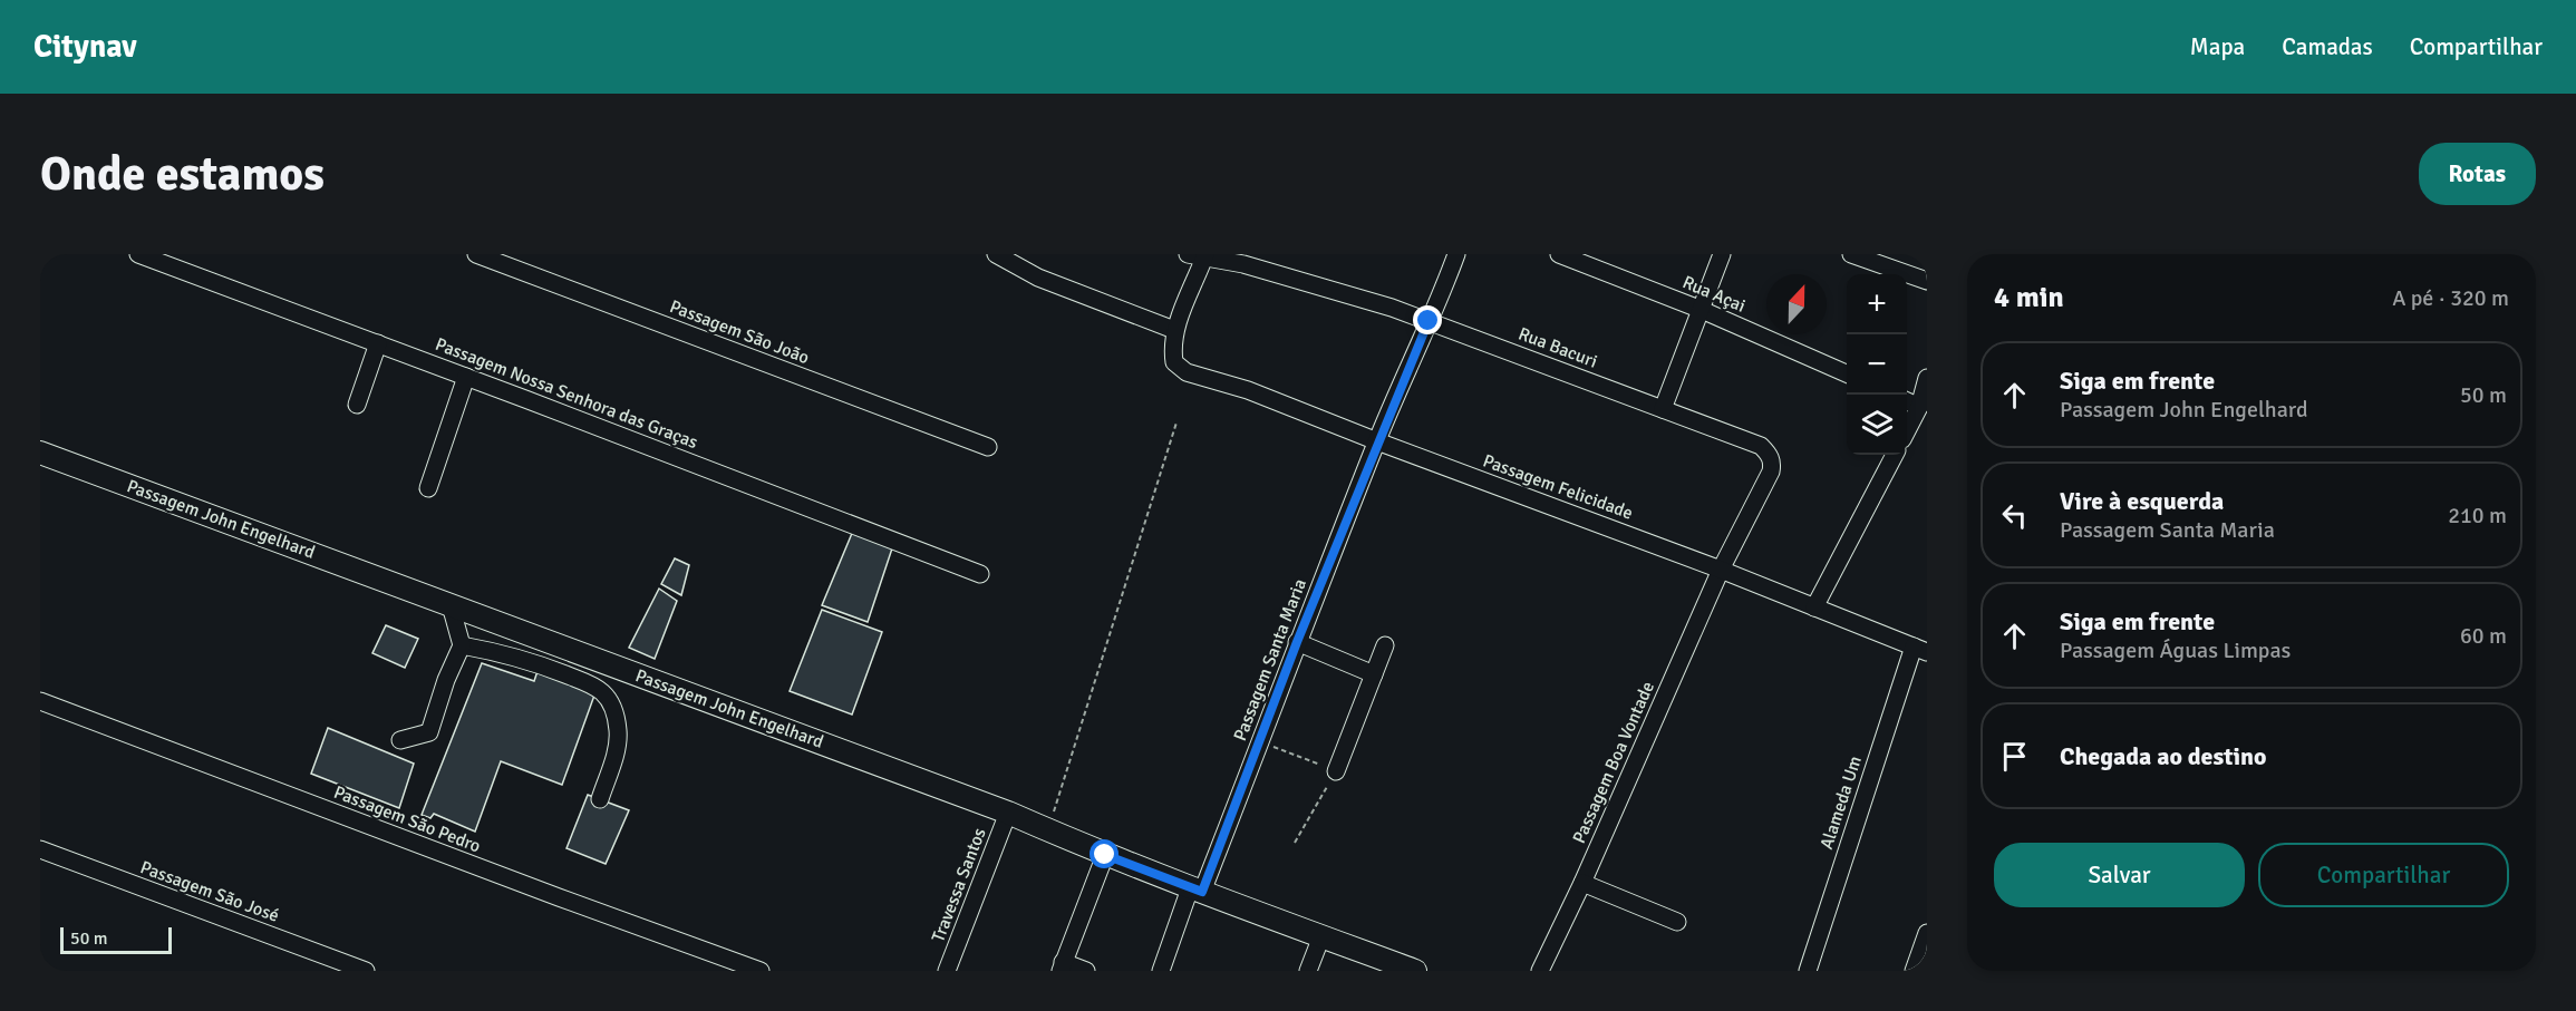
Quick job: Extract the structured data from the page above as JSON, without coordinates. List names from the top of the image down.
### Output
{
  "streets": {
    "main road": ["Passagem John Engelhard"],
    "street": [
      "Rua Açai",
      "Passagem São João",
      "Rua Bacuri",
      "Passagem Nossa Senhora das Graças",
      "Passagem Felicidade",
      "Passagem Santa Maria",
      "Passagem Boa Vontade",
      "Alameda Um",
      "Passagem São Pedro",
      "Travessa Santos",
      "Passagem São José"
    ]
  },
  "crossings": [
    ["Rua Bacuri", "Passagem Felicidade"],
    ["Rua Bacuri", "Passagem Santa Maria"],
    ["Rua Bacuri", "Passagem Boa Vontade"],
    ["Passagem Felicidade", "Passagem Santa Maria"],
    ["Passagem Felicidade", "Passagem Boa Vontade"],
    ["Passagem Felicidade", "Alameda Um"],
    ["Passagem John Engelhard", "Passagem Santa Maria"],
    ["Passagem John Engelhard", "Travessa Santos"]
  ],
  "scale_bar": "50 m",
  "north": "top",
  "page": {
    "header": "Citynav",
    "nav": ["Mapa", "Camadas", "Compartilhar"],
    "buttons": [
      "Rotas",
      ["Salvar", "Compartilhar"]
    ],
    "title": "Onde estamos",
    "heading": ["4 min", "A pé · 320 m"],
    "map_buttons": ["+", "−"],
    "list": [
      ["Siga em frente", "Passagem John Engelhard", "50 m"],
      ["Vire à esquerda", "Passagem Santa Maria", "210 m"],
      ["Siga em frente", "Passagem Águas Limpas", "60 m"],
      "Chegada ao destino"
    ],
    "scale": "50 m"
  }
}
